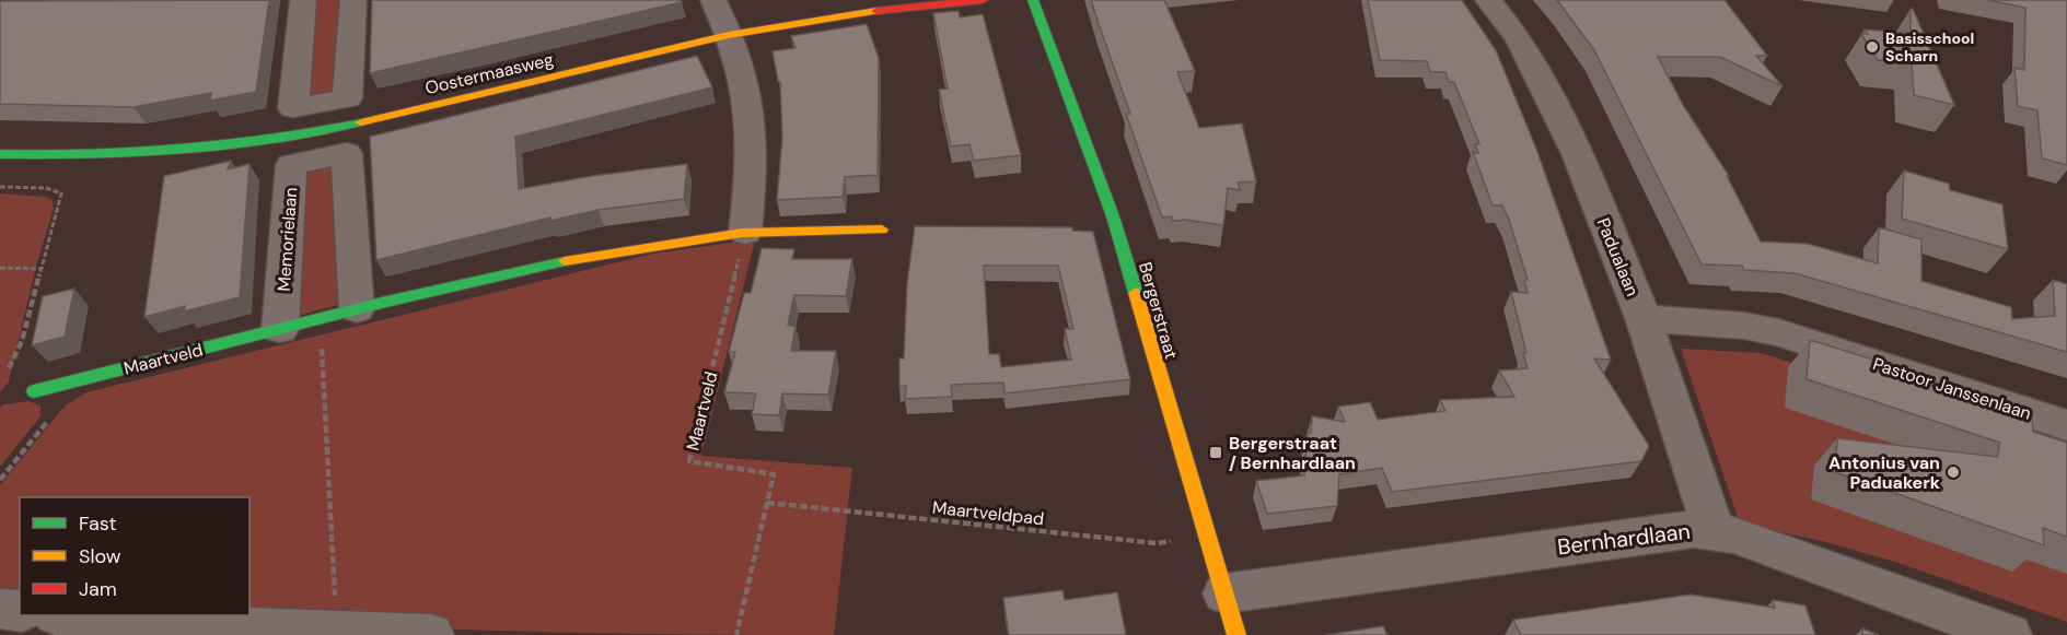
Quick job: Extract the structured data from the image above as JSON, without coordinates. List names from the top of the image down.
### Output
{
  "streets": {
    "street": [
      "Oostermaasweg",
      "Memorielaan",
      "Padualaan",
      "Bergerstraat",
      "Maartveld",
      "Pastoor Janssenlaan",
      "Bernhardlaan"
    ],
    "path": ["Maartveldpad"]
  },
  "crossings": [
    ["Memorielaan", "Maartveld"],
    ["Padualaan", "Pastoor Janssenlaan"],
    ["Padualaan", "Bernhardlaan"],
    ["Bergerstraat", "Maartveldpad"],
    ["Bergerstraat", "Bernhardlaan"],
    ["Maartveld", "Maartveldpad"]
  ],
  "places": {
    "other": ["Basisschool Scharn", "Antonius van Paduakerk"],
    "transit": ["Bergerstraat / Bernhardlaan"]
  },
  "legend": ["Fast", "Slow", "Jam"]
}
